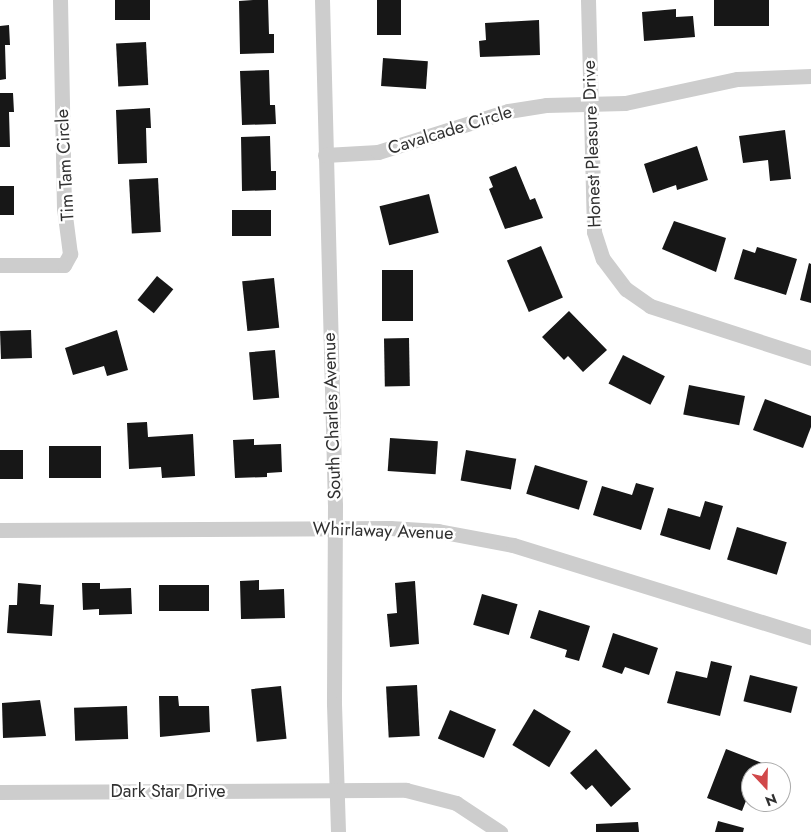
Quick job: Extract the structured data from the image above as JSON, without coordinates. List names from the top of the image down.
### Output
{
  "streets": {
    "street": [
      "Cavalcade Circle",
      "Honest Pleasure Drive",
      "Tim Tam Circle",
      "South Charles Avenue",
      "Whirlaway Avenue",
      "Dark Star Drive"
    ]
  },
  "crossings": [
    ["Cavalcade Circle", "Honest Pleasure Drive"],
    ["Cavalcade Circle", "South Charles Avenue"],
    ["South Charles Avenue", "Whirlaway Avenue"],
    ["South Charles Avenue", "Dark Star Drive"]
  ],
  "north": "bottom"
}
